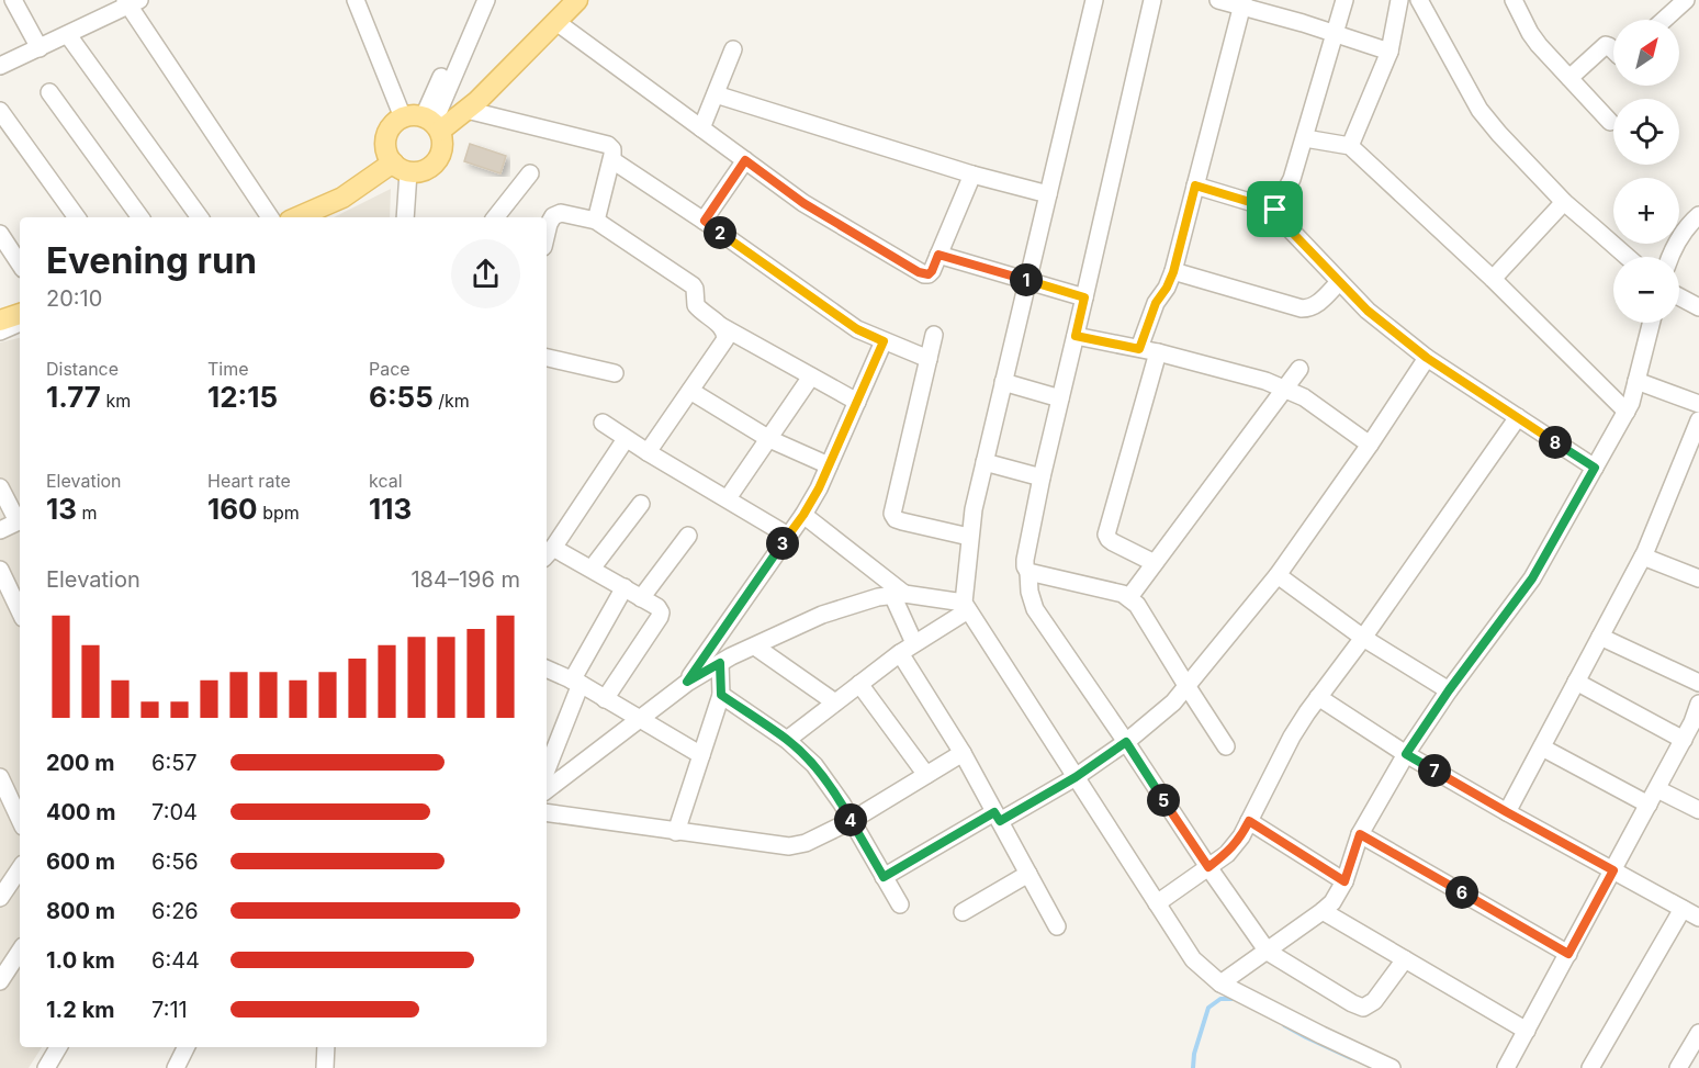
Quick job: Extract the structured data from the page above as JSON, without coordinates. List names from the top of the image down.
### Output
{
  "north": "top right",
  "page": {
    "map_buttons": ["+", "−"],
    "pins": [
      "2",
      "1",
      "8",
      "3",
      "7",
      "5",
      "4",
      "6"
    ],
    "heading": ["Evening run", "20:10"],
    "stats": [
      ["Distance", "1.77 km"],
      ["Time", "12:15"],
      ["Pace", "6:55 /km"],
      ["Elevation", "13 m"],
      ["Heart rate", "160 bpm"],
      ["kcal", "113"]
    ],
    "chart": ["Elevation", "184–196 m"],
    "list": [
      {
        "name": "200 m",
        "note": "6:57"
      },
      {
        "name": "400 m",
        "note": "7:04"
      },
      {
        "name": "600 m",
        "note": "6:56"
      },
      {
        "name": "800 m",
        "note": "6:26"
      },
      {
        "name": "1.0 km",
        "note": "6:44"
      },
      {
        "name": "1.2 km",
        "note": "7:11"
      }
    ]
  }
}
